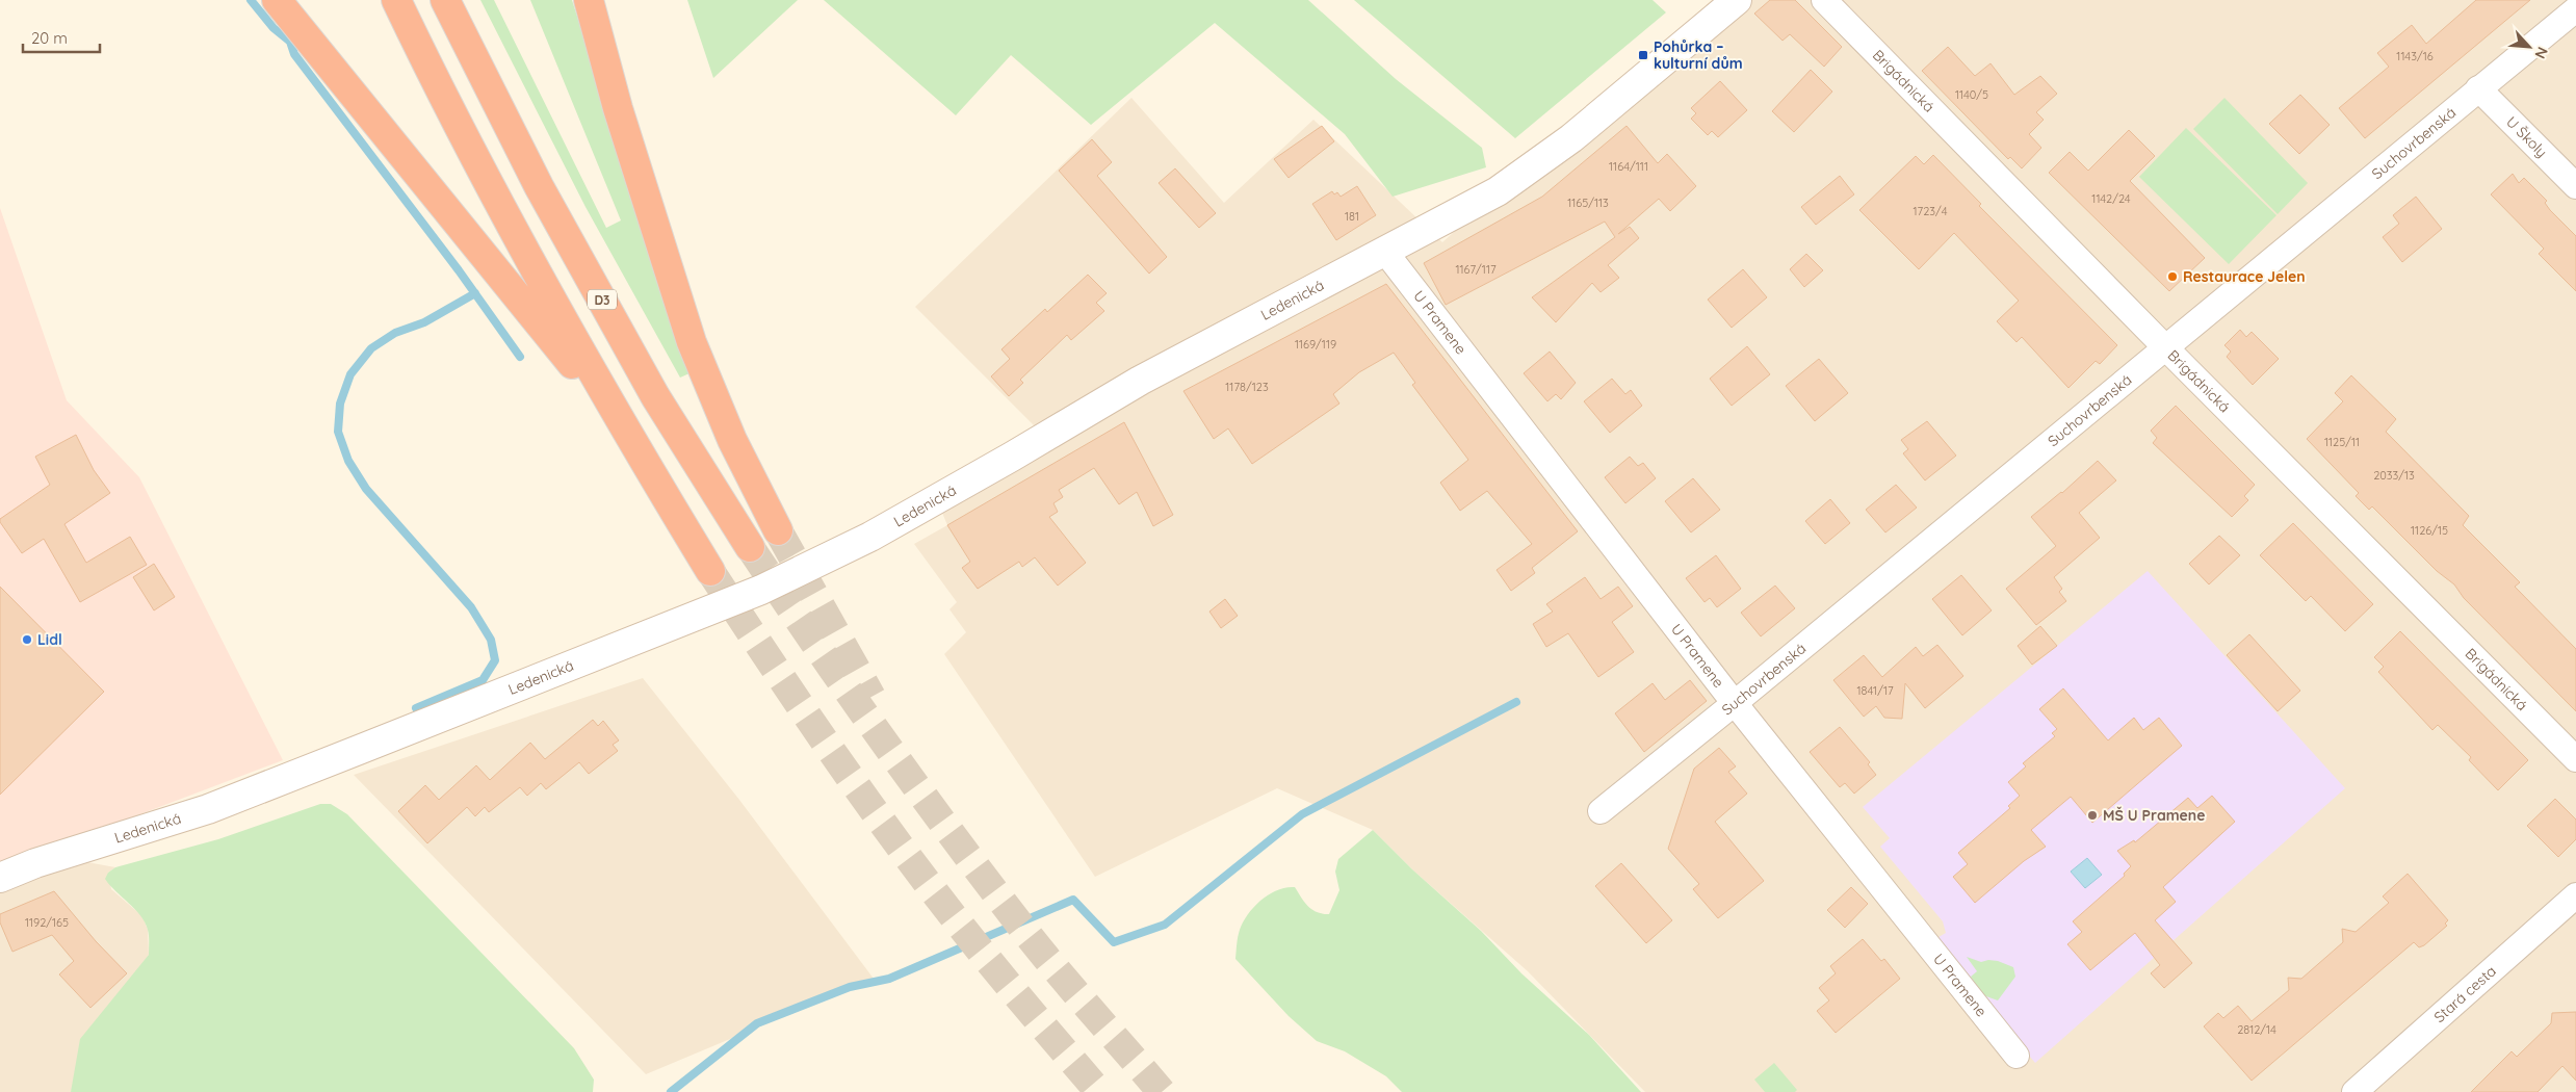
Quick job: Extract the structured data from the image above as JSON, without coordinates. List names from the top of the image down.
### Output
{
  "streets": {
    "highway": ["D3"],
    "main road": ["Ledenická"],
    "street": [
      "Brigádnická",
      "U Školy",
      "Suchovrbenská",
      "U Pramene",
      "Stará cesta"
    ]
  },
  "crossings": [
    ["Brigádnická", "Suchovrbenská"],
    ["U Školy", "Suchovrbenská"],
    ["Suchovrbenská", "U Pramene"],
    ["Ledenická", "U Pramene"]
  ],
  "places": {
    "transit": ["Pohůrka – kulturní dům"],
    "other": ["Restaurace Jelen", "Lidl", "MŠ U Pramene"]
  },
  "house_numbers": [
    "1143/16",
    "1140/5",
    "1164/111",
    "1142/24",
    "1165/113",
    "1723/4",
    "181",
    "1167/117",
    "1169/119",
    "1178/123",
    "1125/11",
    "2033/13",
    "1126/15",
    "1841/17",
    "1192/165",
    "2812/14"
  ],
  "scale_bar": "20 m",
  "north": "bottom right"
}
